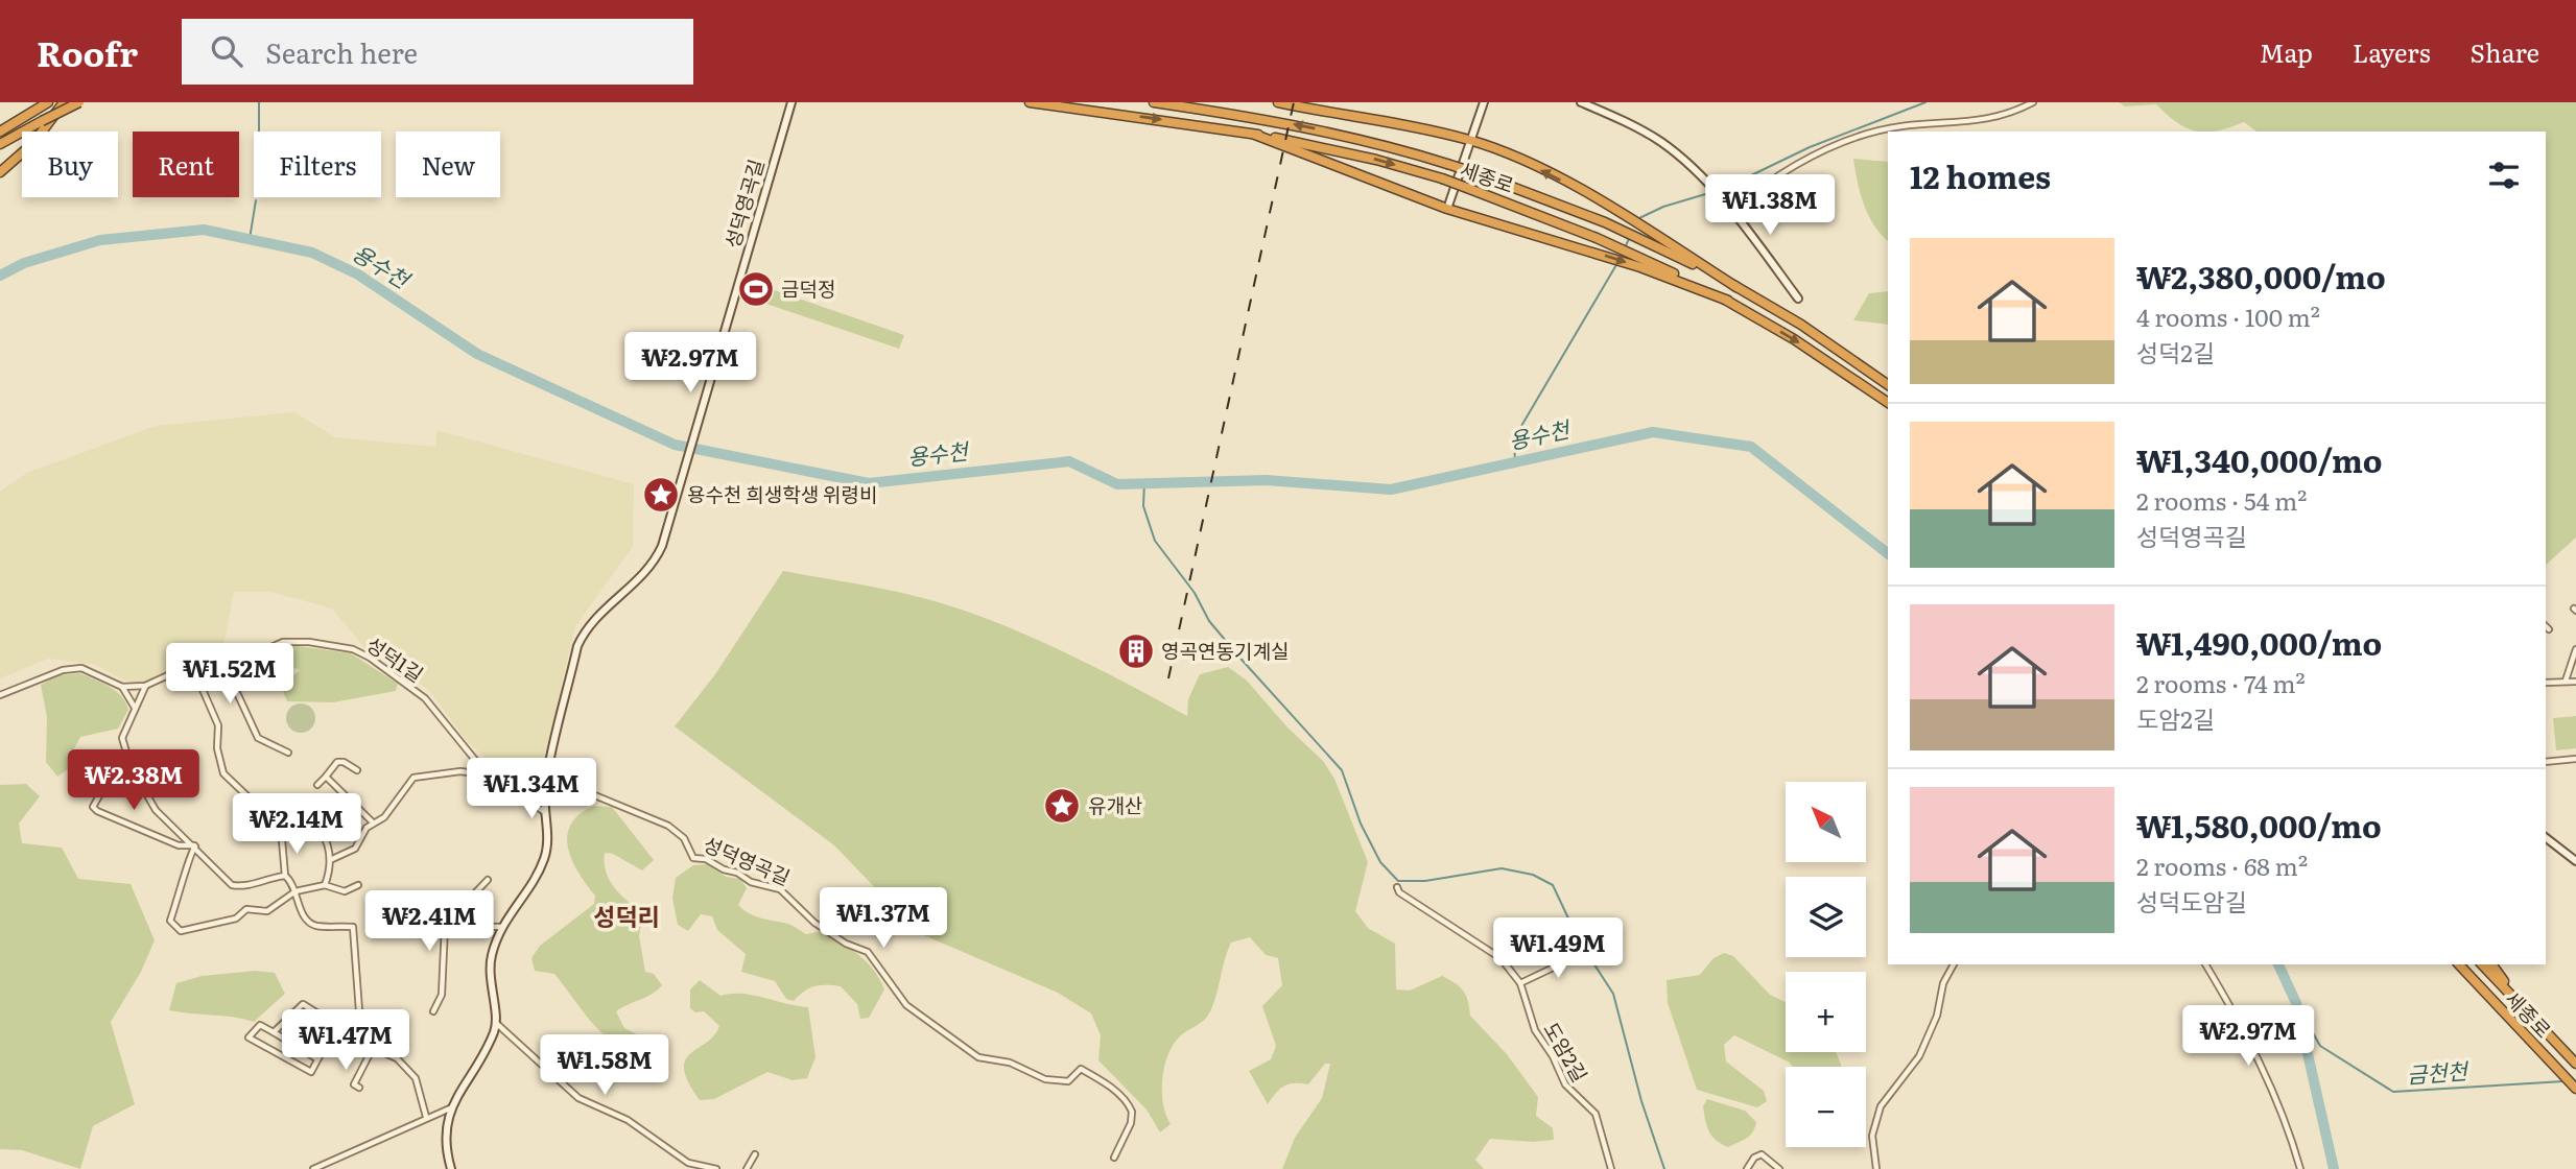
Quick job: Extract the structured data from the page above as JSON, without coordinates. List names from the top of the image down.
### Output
{
  "streets": {
    "highway": ["세종로"],
    "main road": ["성덕영곡길"],
    "street": ["성덕1길", "도암2길"]
  },
  "districts": ["성덕리"],
  "water": ["용수천", "금천천"],
  "places": {
    "sports": ["금덕정"],
    "place": ["용수천 희생학생 위령비", "유개산"],
    "building": ["영곡연동기계실"]
  },
  "north": "top left",
  "page": {
    "header": "Roofr",
    "search": "Search here",
    "nav": ["Map", "Layers", "Share"],
    "chip": [
      "Buy",
      "Rent",
      "Filters",
      "New"
    ],
    "heading": "12 homes",
    "price": [
      "₩1.38M",
      "₩2.97M",
      "₩1.52M",
      "₩2.38M",
      "₩1.34M",
      "₩2.14M",
      "₩1.37M",
      "₩2.41M",
      "₩1.49M",
      "₩2.97M",
      "₩1.47M",
      "₩1.58M"
    ],
    "list": [
      {
        "name": "₩2,380,000/mo",
        "note": "4 rooms · 100 m² · 성덕2길"
      },
      {
        "name": "₩1,340,000/mo",
        "note": "2 rooms · 54 m² · 성덕영곡길"
      },
      {
        "name": "₩1,490,000/mo",
        "note": "2 rooms · 74 m² · 도암2길"
      },
      {
        "name": "₩1,580,000/mo",
        "note": "2 rooms · 68 m² · 성덕도암길"
      }
    ],
    "map_buttons": ["+", "−"]
  }
}
